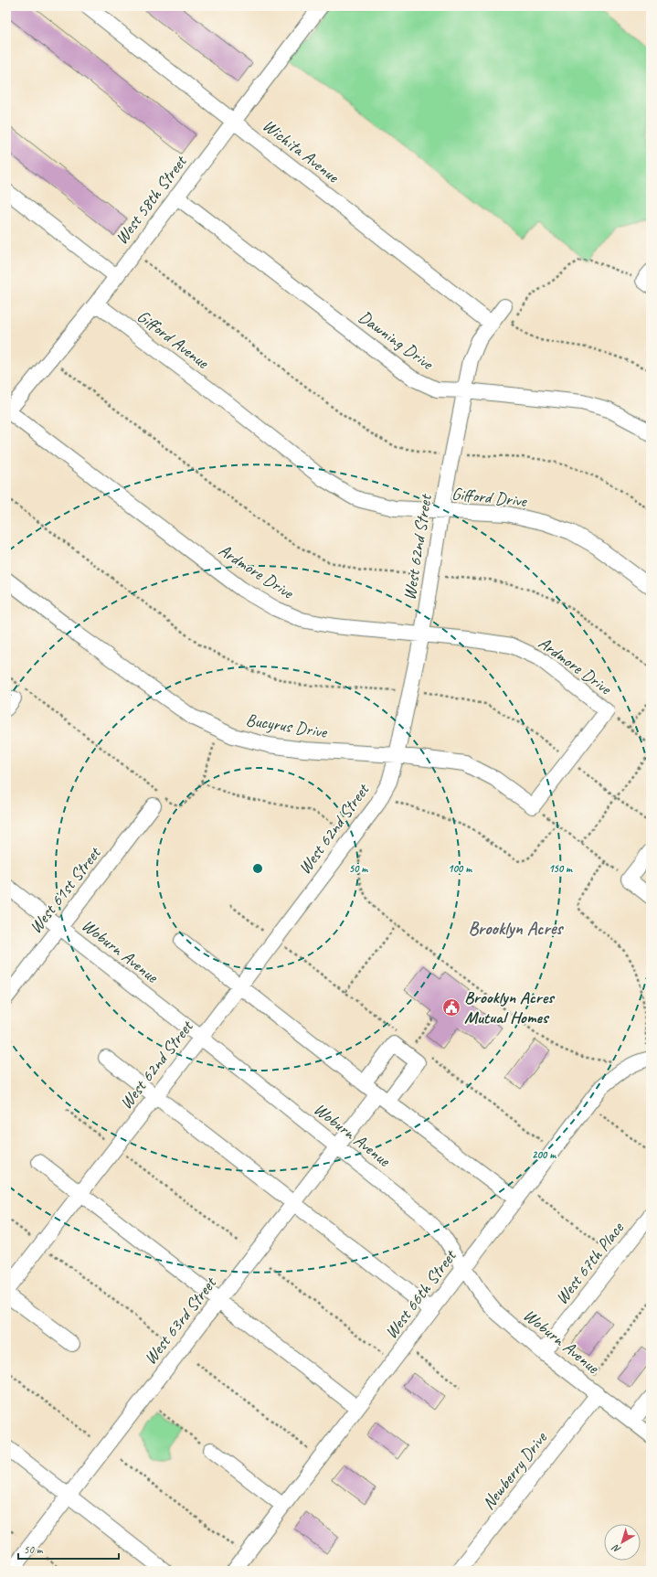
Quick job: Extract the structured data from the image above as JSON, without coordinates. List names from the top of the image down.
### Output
{
  "streets": {
    "street": [
      "Wichita Avenue",
      "West 58th Street",
      "Gifford Avenue",
      "Dawning Drive",
      "Gifford Drive",
      "West 62nd Street",
      "Ardmore Drive",
      "Bucyrus Drive",
      "West 61st Street",
      "Woburn Avenue",
      "West 67th Place",
      "West 66th Street",
      "West 63rd Street",
      "Newberry Drive"
    ]
  },
  "crossings": [
    ["Wichita Avenue", "West 58th Street"],
    ["Wichita Avenue", "West 62nd Street"],
    ["West 58th Street", "Gifford Avenue"],
    ["West 58th Street", "Dawning Drive"],
    ["West 58th Street", "Ardmore Drive"],
    ["Gifford Avenue", "Gifford Drive"],
    ["Dawning Drive", "West 62nd Street"],
    ["Gifford Drive", "West 62nd Street"],
    ["West 62nd Street", "Ardmore Drive"],
    ["West 62nd Street", "Bucyrus Drive"],
    ["West 62nd Street", "Woburn Avenue"],
    ["West 61st Street", "Woburn Avenue"],
    ["Woburn Avenue", "West 67th Place"],
    ["Woburn Avenue", "West 66th Street"],
    ["Woburn Avenue", "West 63rd Street"],
    ["Woburn Avenue", "Newberry Drive"]
  ],
  "districts": ["Brooklyn Acres"],
  "places": {
    "public building": ["Brooklyn Acres Mutual Homes"]
  },
  "scale_bar": "50 m",
  "north": "bottom left",
  "rings": [
    "50 m",
    "100 m",
    "150 m",
    "200 m"
  ]
}
